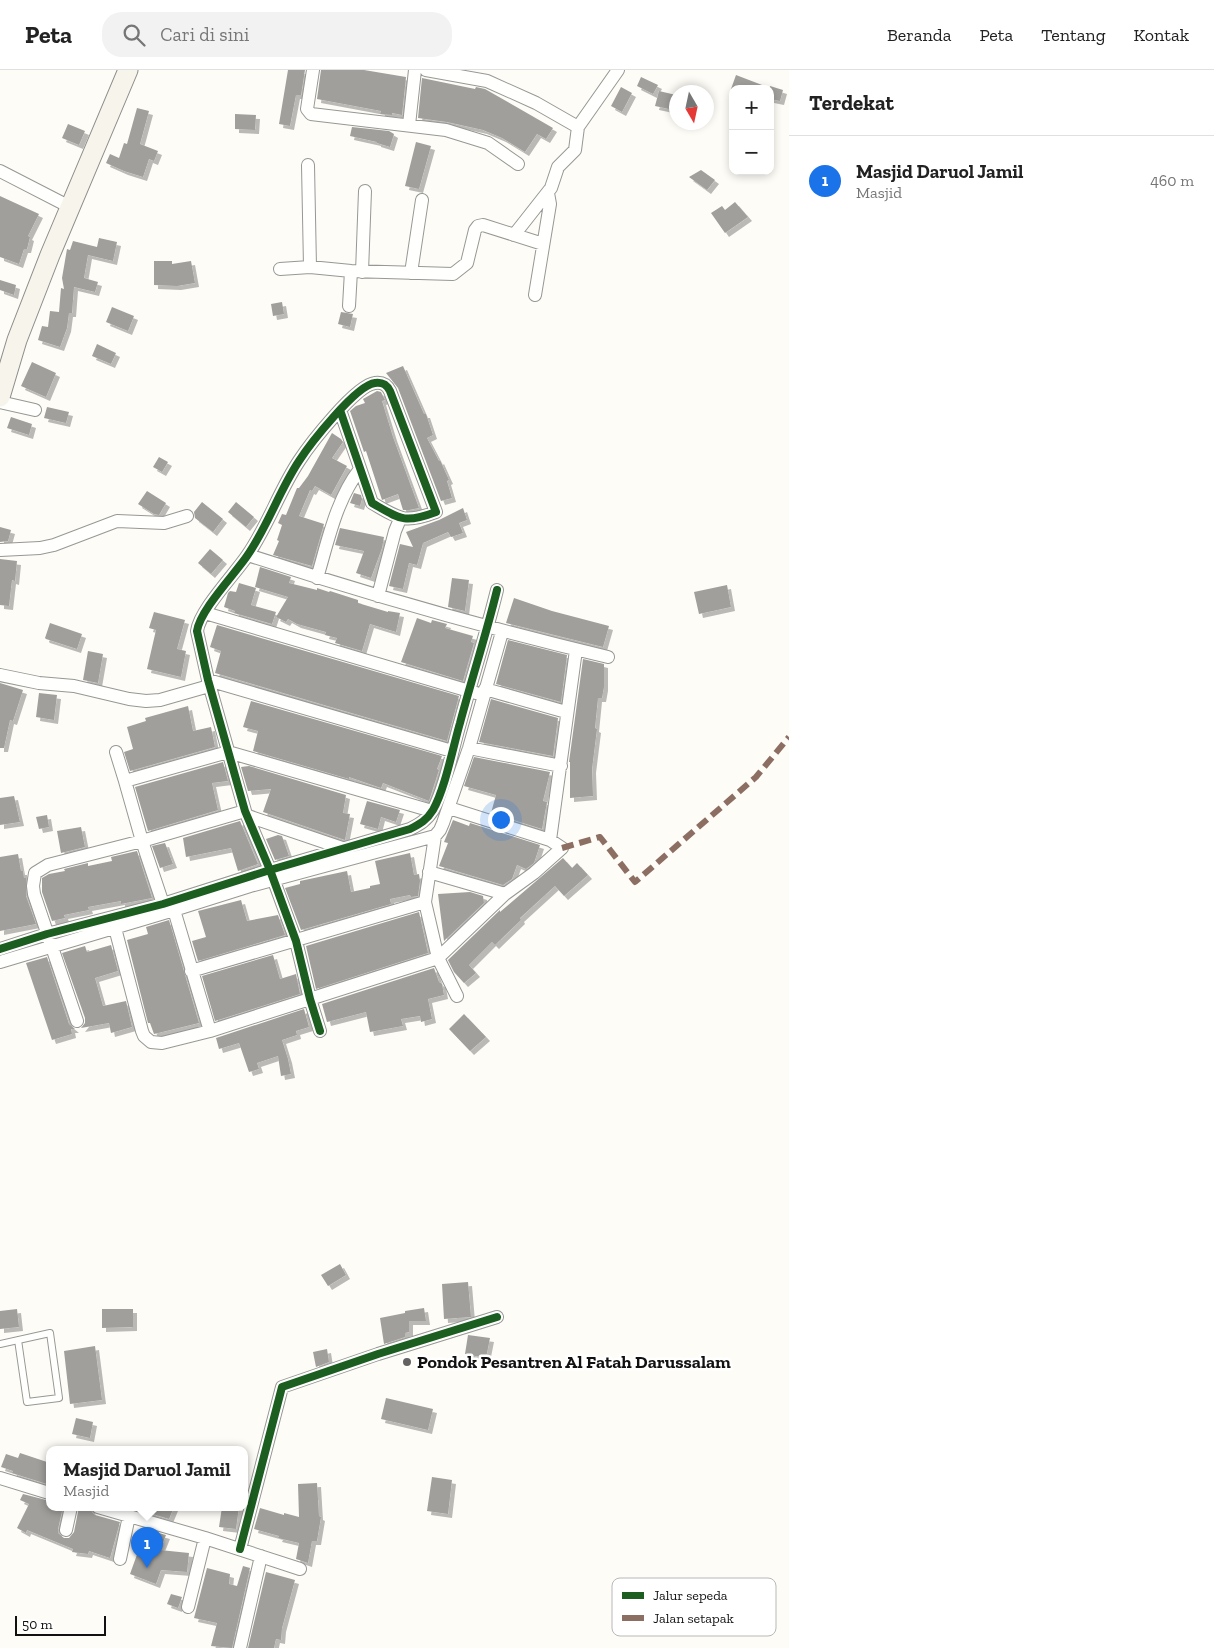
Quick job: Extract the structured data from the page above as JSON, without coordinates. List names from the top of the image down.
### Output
{
  "places": ["Pondok Pesantren Al Fatah Darussalam"],
  "legend": ["Jalur sepeda", "Jalan setapak"],
  "scale_bar": "50 m",
  "north": "bottom",
  "page": {
    "header": "Peta",
    "search": "Cari di sini",
    "nav": [
      "Beranda",
      "Peta",
      "Tentang",
      "Kontak"
    ],
    "heading": "Terdekat",
    "map_buttons": ["+", "−"],
    "list": [
      {
        "mark": "1",
        "name": "Masjid Daruol Jamil",
        "note": "Masjid",
        "value": "460 m"
      }
    ],
    "popup": ["Masjid Daruol Jamil", "Masjid"],
    "pins": "1",
    "scale": "50 m"
  }
}
